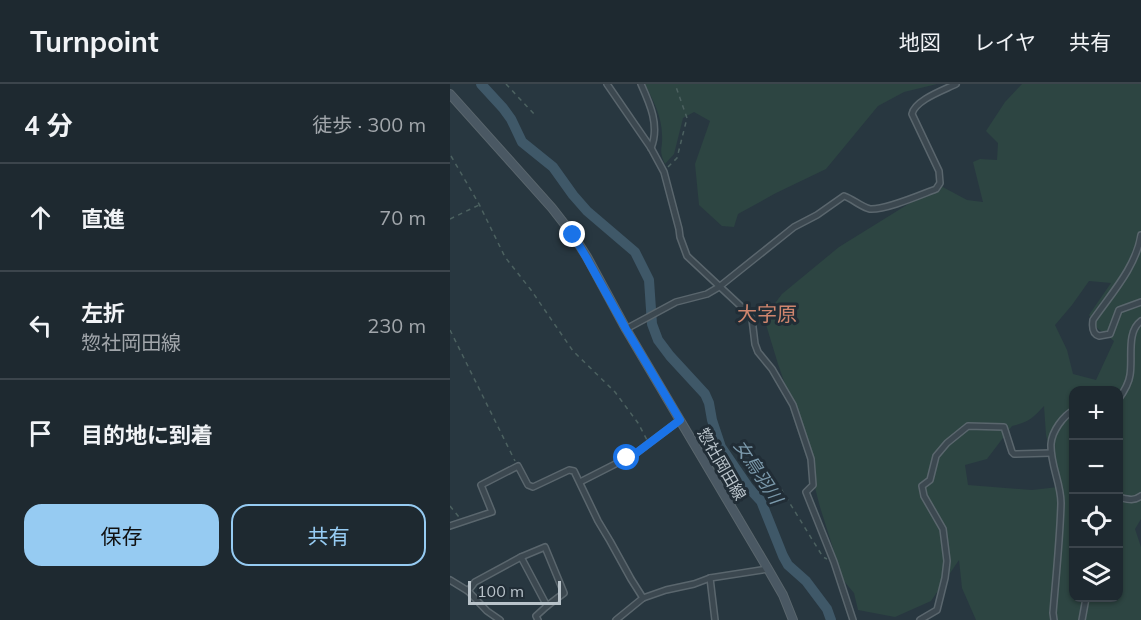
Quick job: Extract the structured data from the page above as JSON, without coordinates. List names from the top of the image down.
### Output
{
  "streets": {
    "main road": ["惣社岡田線"]
  },
  "districts": ["大字原"],
  "water": ["女鳥羽川"],
  "scale_bar": "100 m",
  "page": {
    "header": "Turnpoint",
    "nav": ["地図", "レイヤ", "共有"],
    "heading": ["4 分", "徒歩 · 300 m"],
    "list": [
      ["直進", "70 m"],
      ["左折", "惣社岡田線", "230 m"],
      "目的地に到着"
    ],
    "map_buttons": ["+", "−"],
    "buttons": ["保存", "共有"],
    "scale": "100 m"
  }
}
